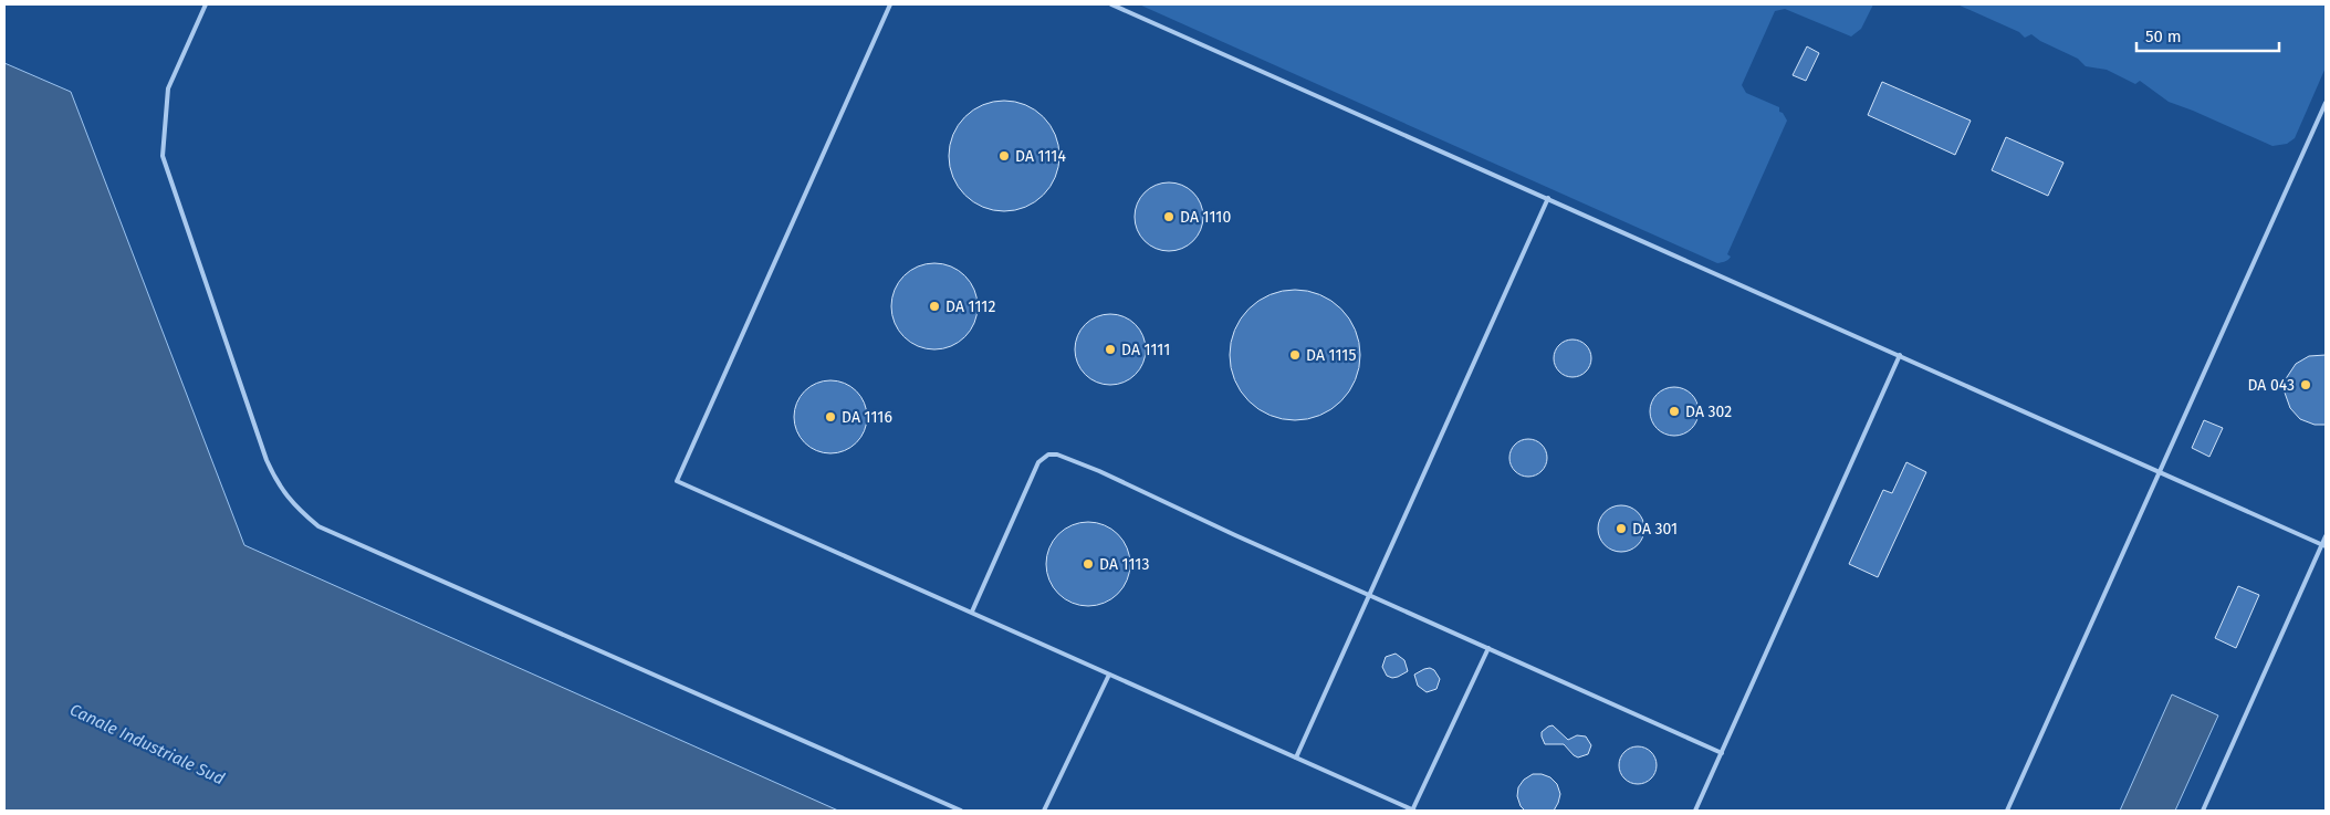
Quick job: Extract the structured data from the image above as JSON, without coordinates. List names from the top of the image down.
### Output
{
  "water": ["Canale Industriale Sud"],
  "places": [
    "DA 1114",
    "DA 1110",
    "DA 1112",
    "DA 1111",
    "DA 1115",
    "DA 043",
    "DA 302",
    "DA 1116",
    "DA 301",
    "DA 1113"
  ],
  "scale_bar": "50 m"
}
